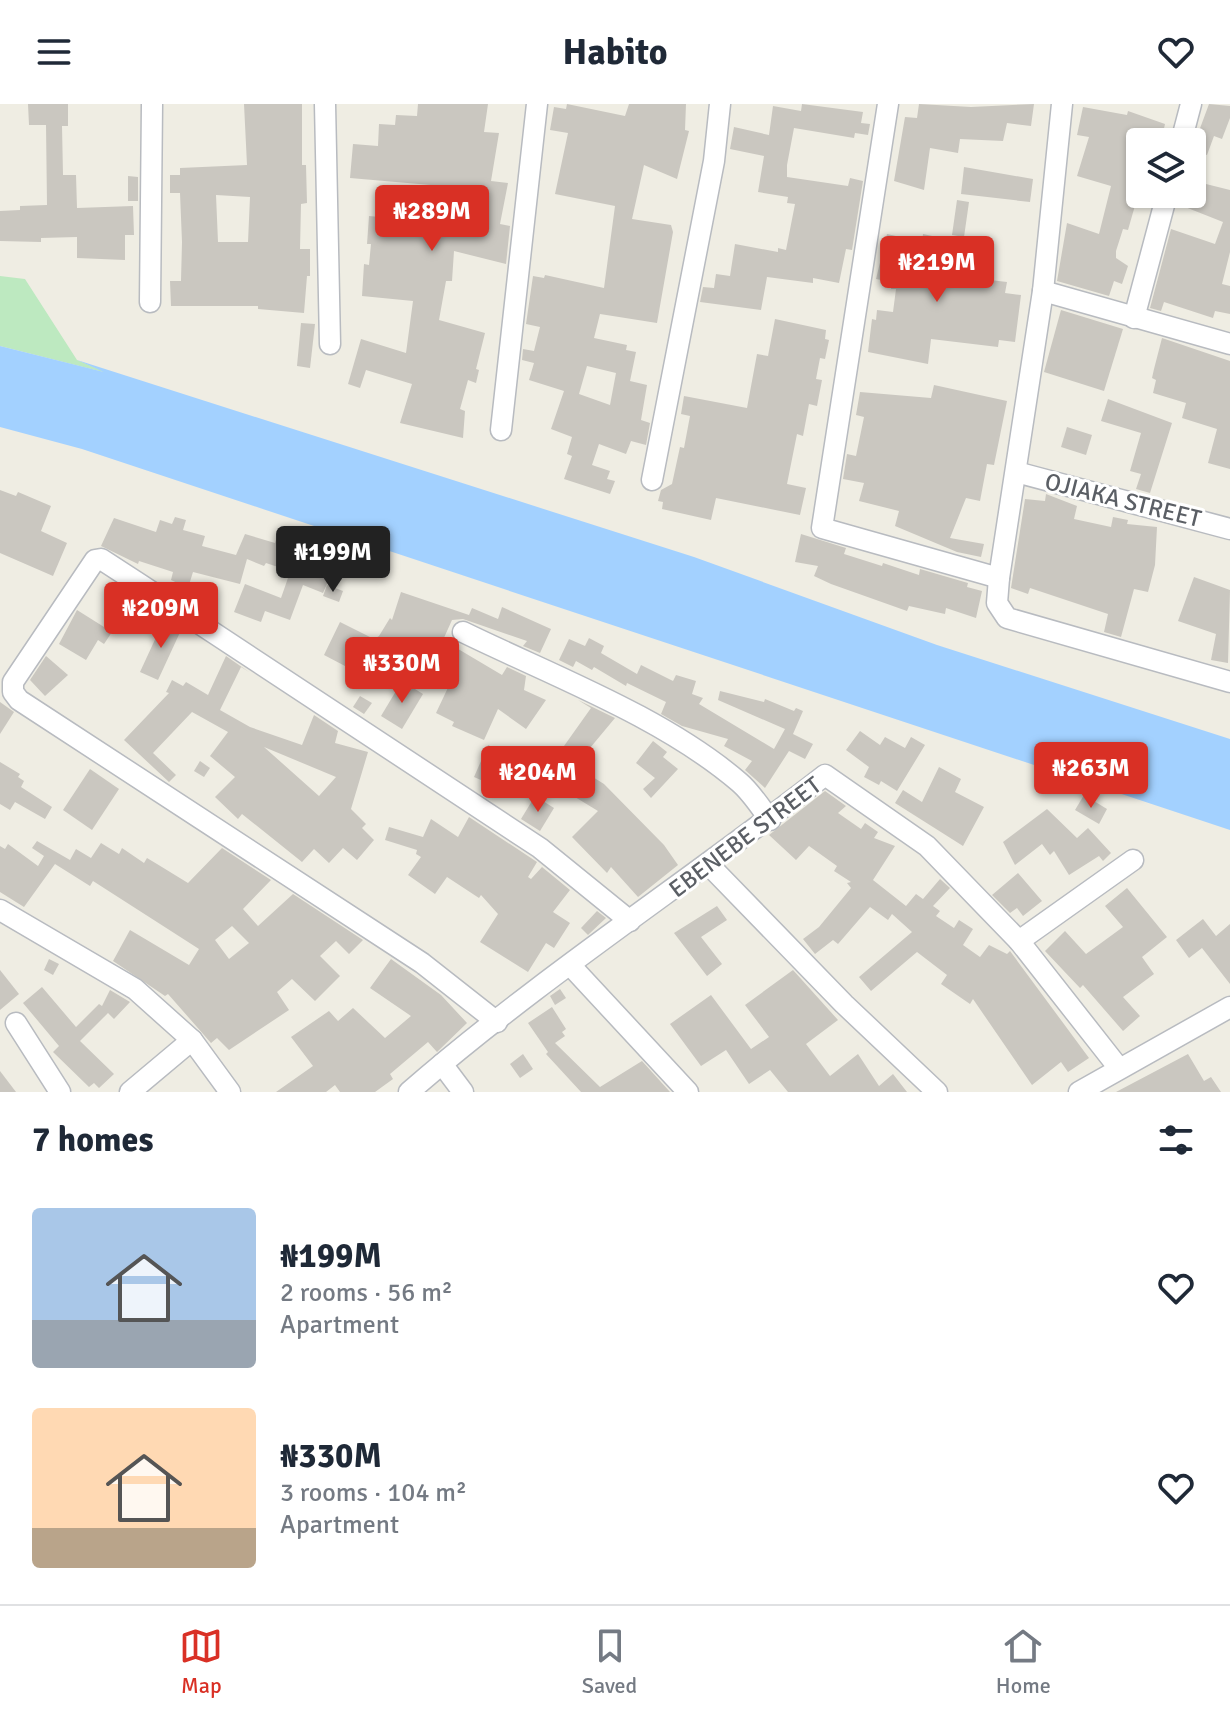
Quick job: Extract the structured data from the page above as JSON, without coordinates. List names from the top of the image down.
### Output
{
  "streets": {
    "street": ["OJIAKA STREET", "EBENEBE STREET"]
  },
  "page": {
    "header": "Habito",
    "price": [
      "₦289M",
      "₦219M",
      "₦199M",
      "₦209M",
      "₦330M",
      "₦263M",
      "₦204M"
    ],
    "heading": "7 homes",
    "list": [
      {
        "name": "₦199M",
        "note": "2 rooms · 56 m² · Apartment"
      },
      {
        "name": "₦330M",
        "note": "3 rooms · 104 m² · Apartment"
      }
    ],
    "tabs": ["Map", "Saved", "Home"]
  }
}
